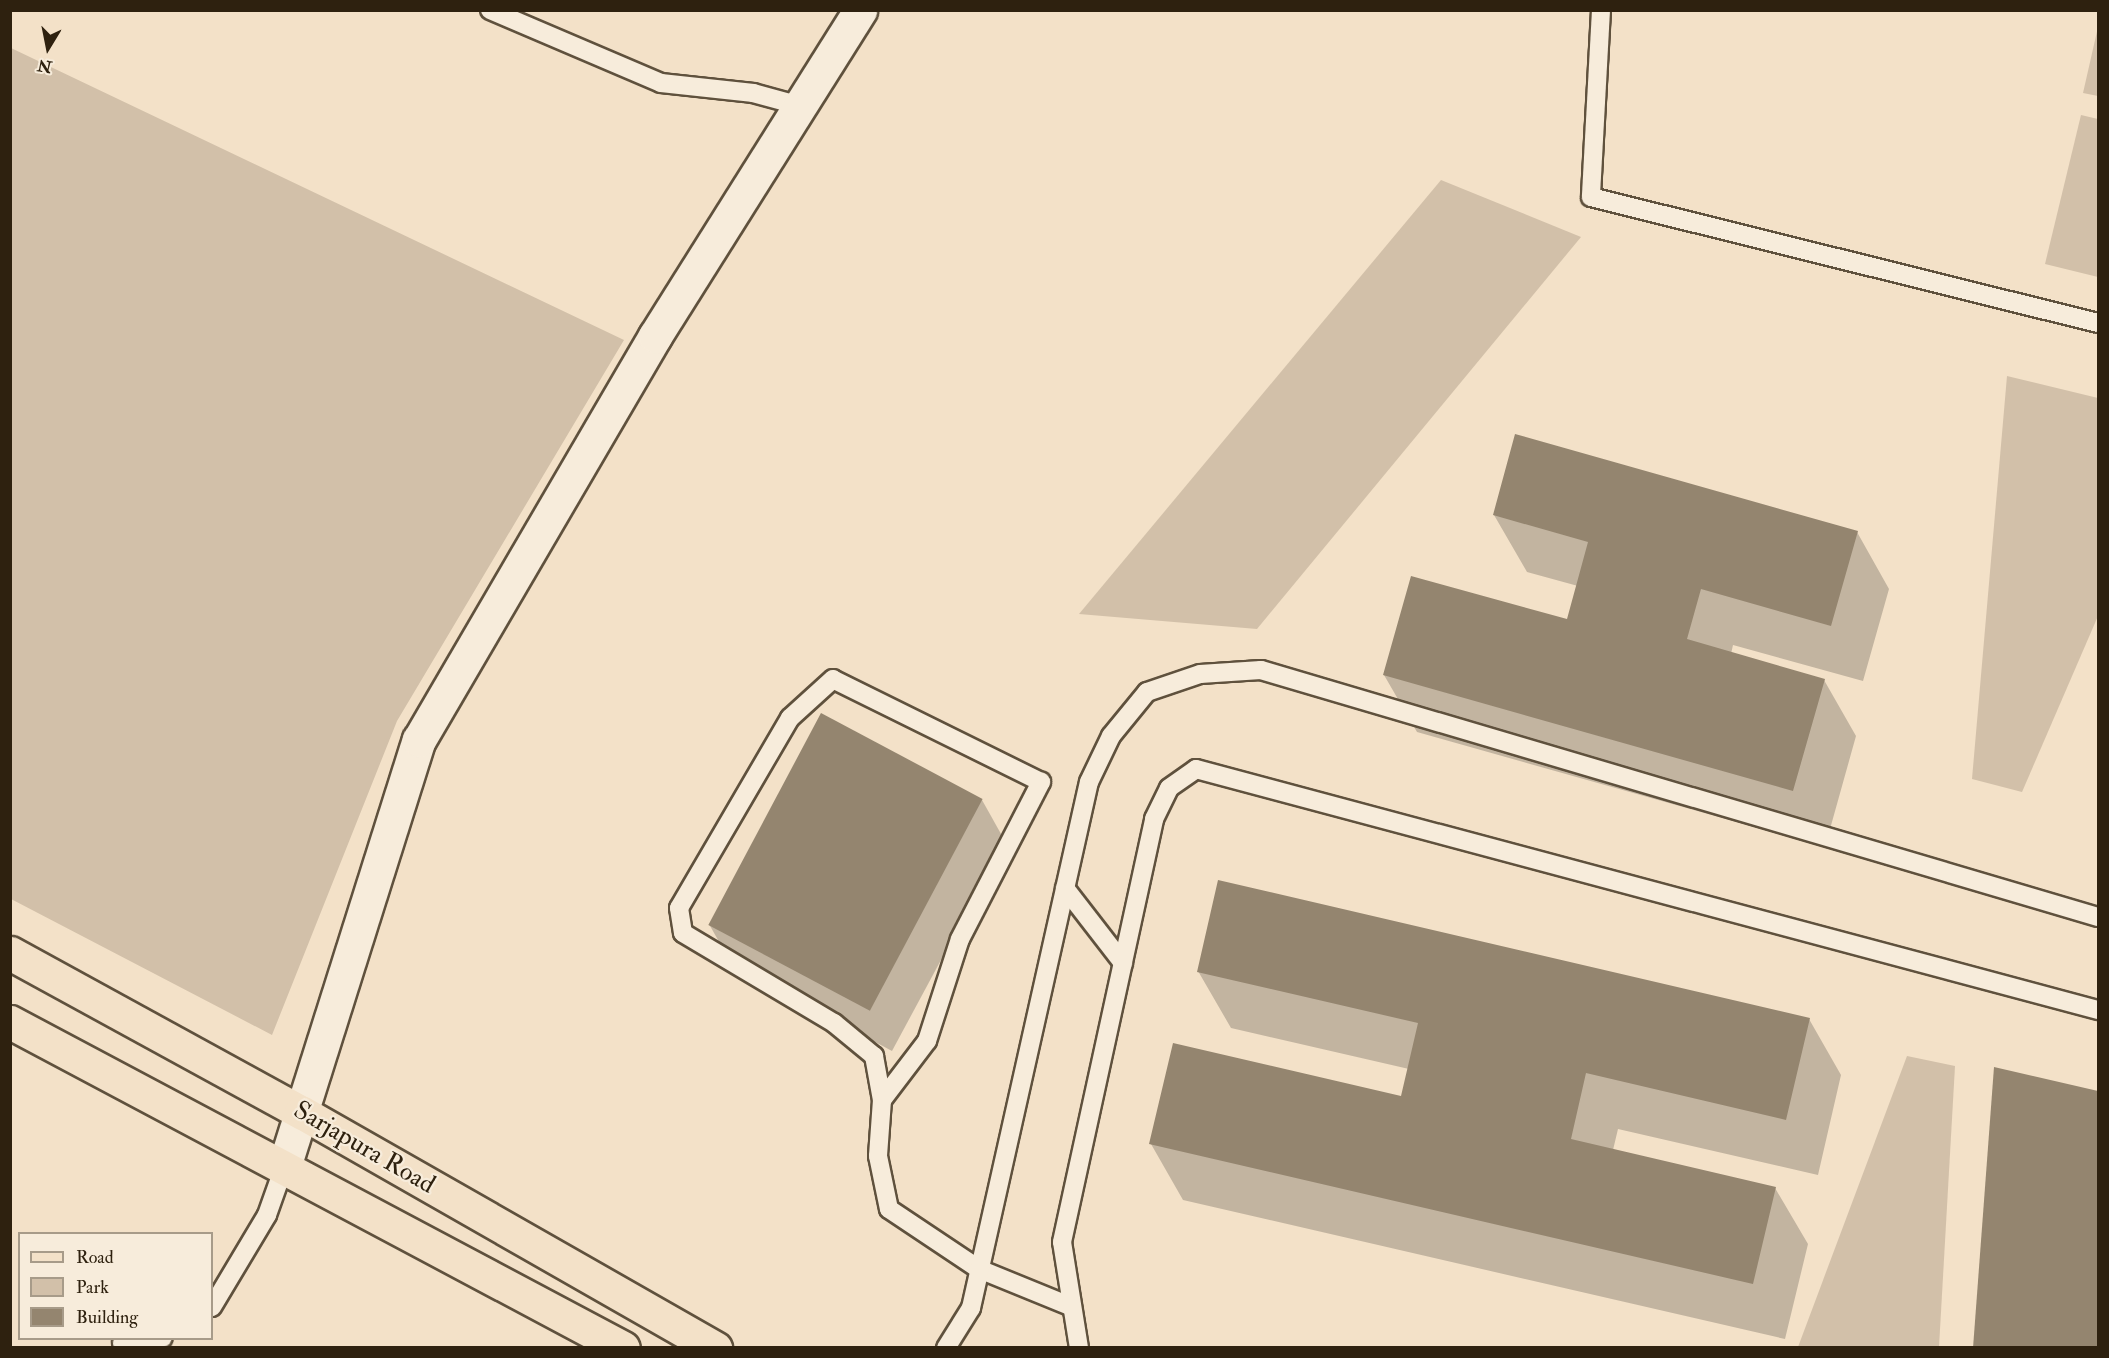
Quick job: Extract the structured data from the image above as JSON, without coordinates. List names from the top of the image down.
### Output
{
  "streets": {
    "main road": ["Sarjapura Road"]
  },
  "legend": ["Road", "Park", "Building"],
  "north": "bottom"
}
